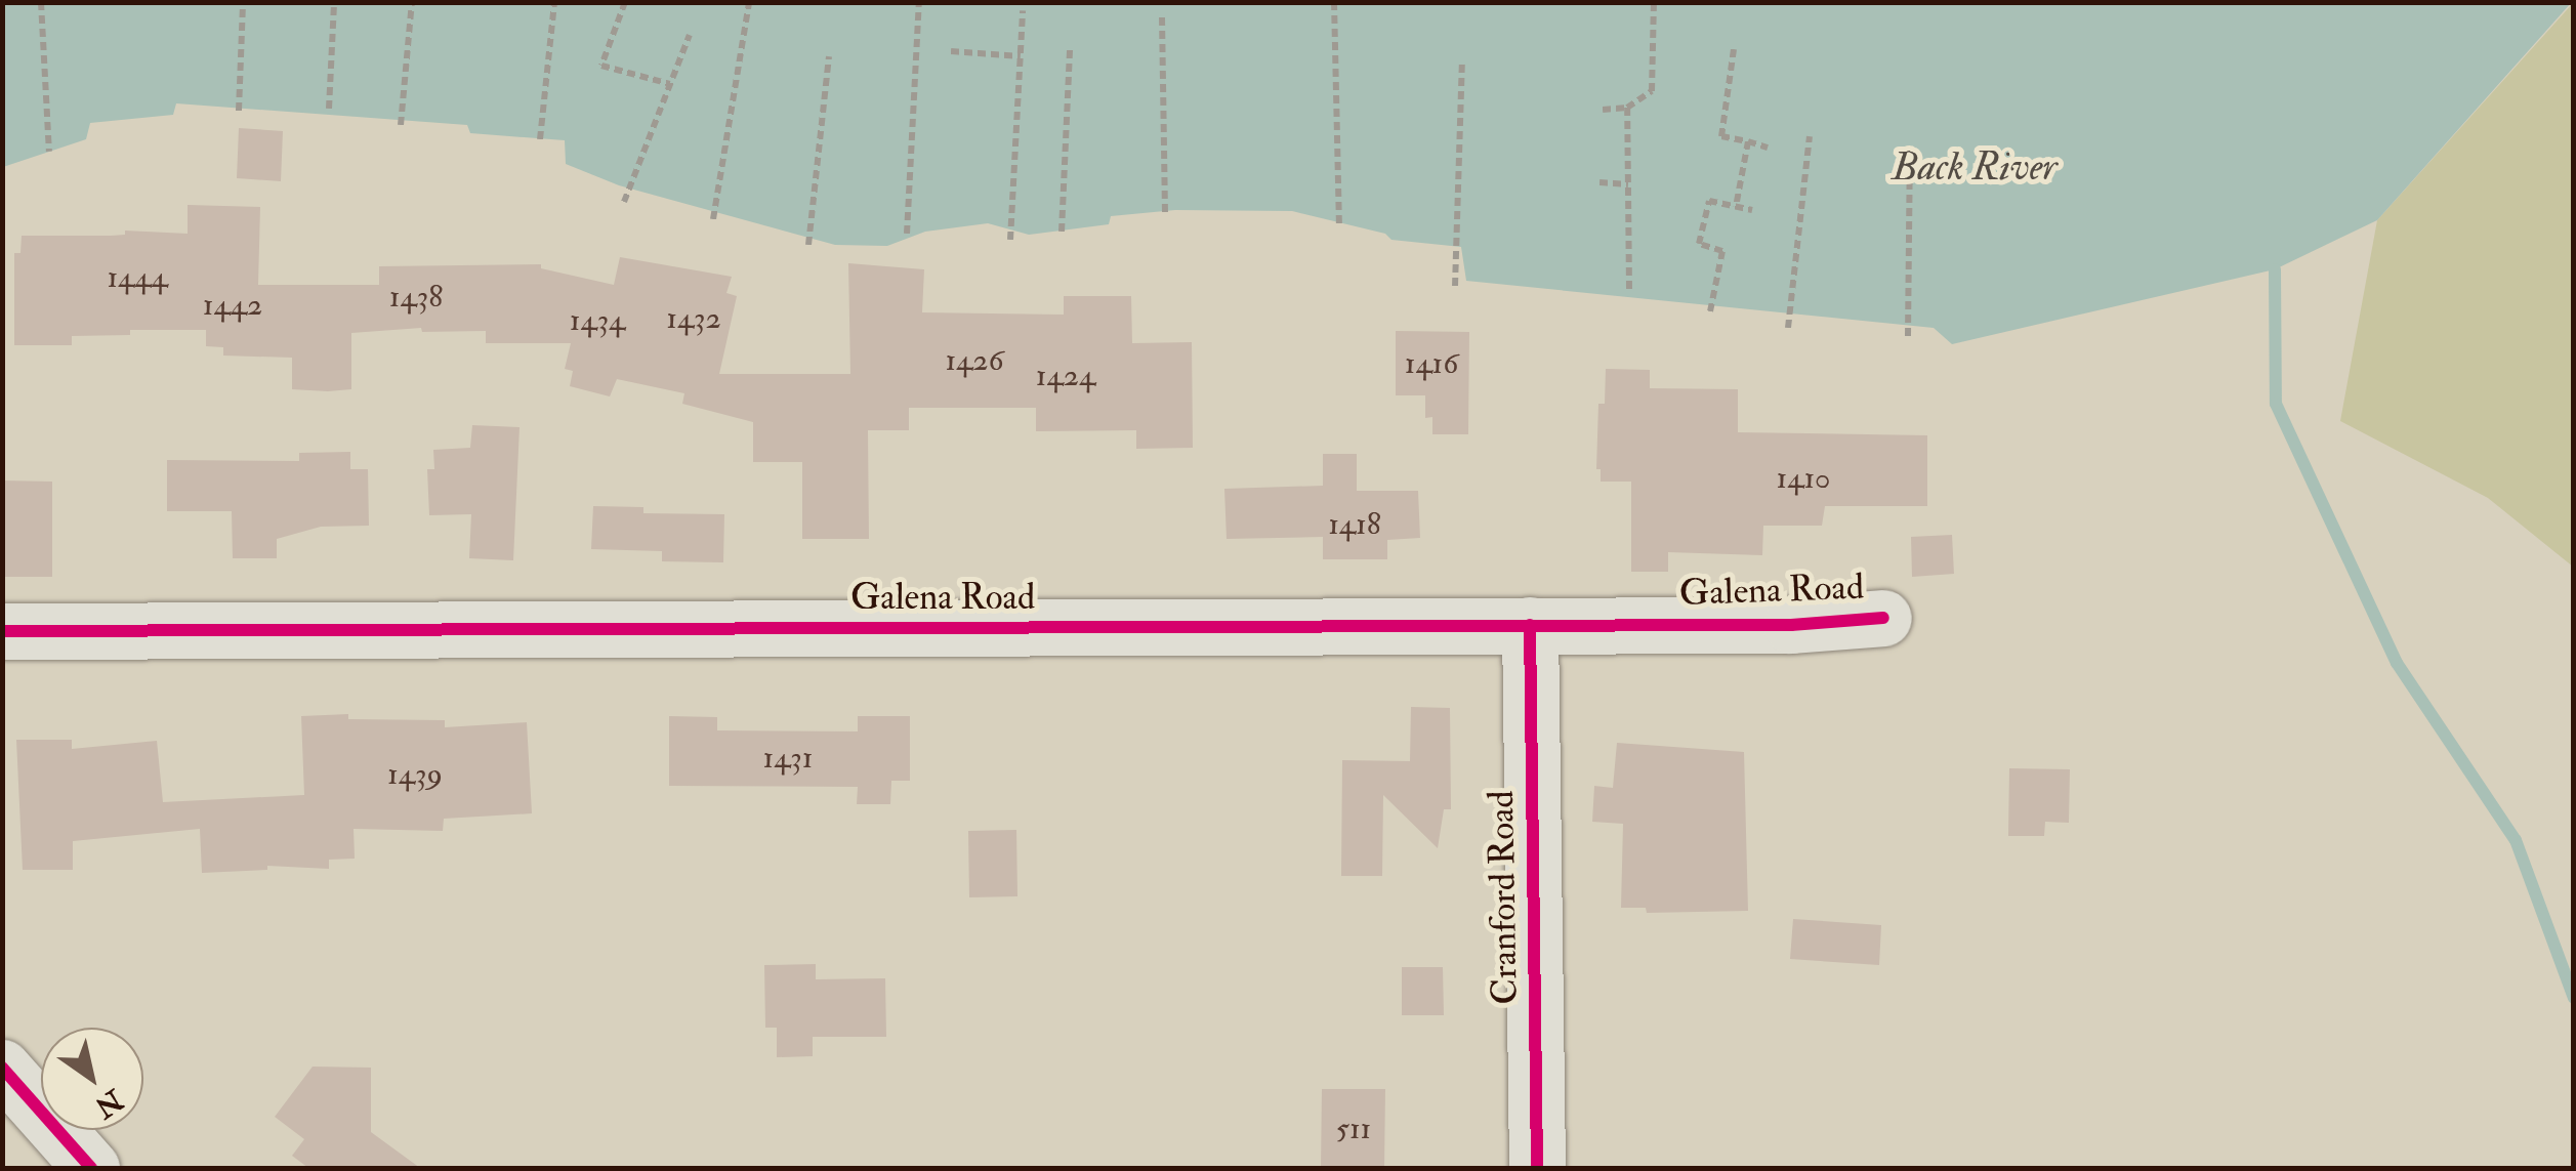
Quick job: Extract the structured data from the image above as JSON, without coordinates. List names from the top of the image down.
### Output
{
  "streets": {
    "street": ["Galena Road", "Cranford Road"]
  },
  "crossings": [
    ["Galena Road", "Cranford Road"]
  ],
  "water": ["Back River"],
  "house_numbers": [
    "1444",
    "1438",
    "1442",
    "1432",
    "1434",
    "1426",
    "1416",
    "1424",
    "1410",
    "1418",
    "1431",
    "1439",
    "511"
  ],
  "north": "bottom right"
}
